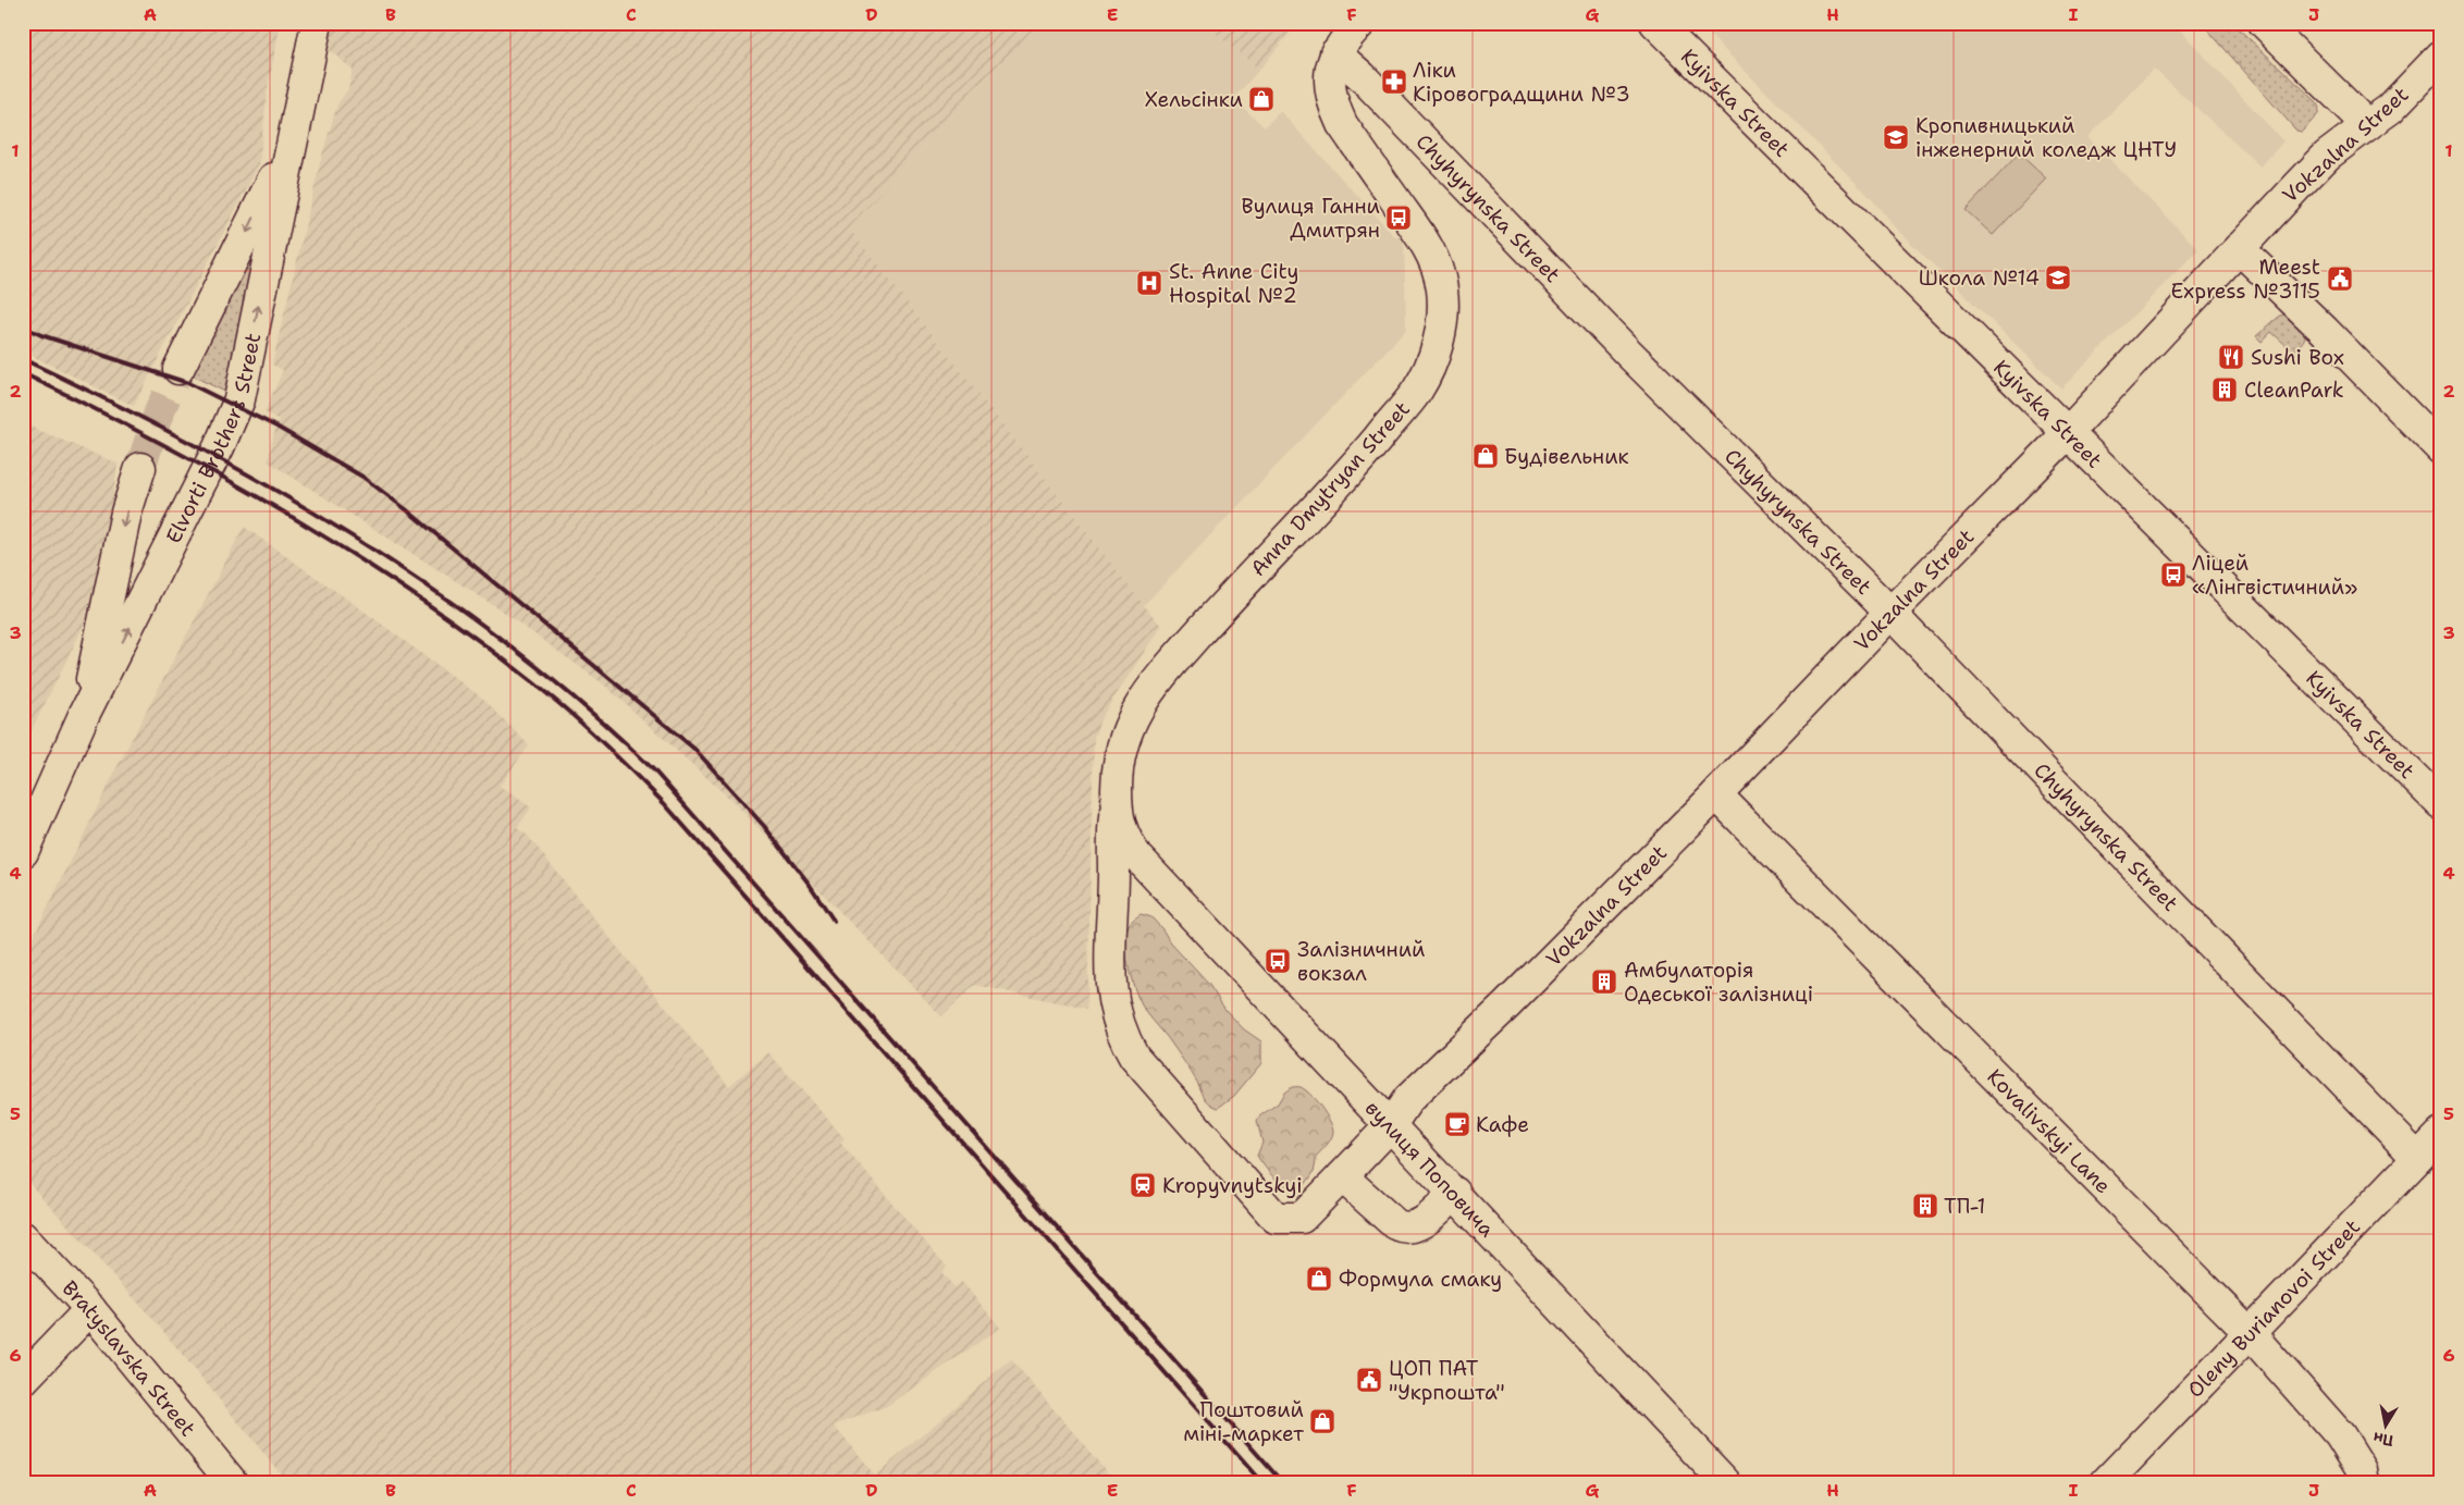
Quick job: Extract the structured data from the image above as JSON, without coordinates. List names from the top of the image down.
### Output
{
  "streets": {
    "street": [
      "Kyivska Street",
      "Vokzalna Street",
      "Chyhyrynska Street",
      "Elvorti Brothers Street",
      "Anna Dmytryan Street",
      "Kovalivskyi Lane",
      "вулиця Поповича",
      "Oleny Burianovoi Street",
      "Bratyslavska Street"
    ]
  },
  "crossings": [
    ["Kyivska Street", "Vokzalna Street"],
    ["Vokzalna Street", "Chyhyrynska Street"],
    ["Vokzalna Street", "Anna Dmytryan Street"],
    ["Vokzalna Street", "Kovalivskyi Lane"],
    ["Vokzalna Street", "вулиця Поповича"],
    ["Chyhyrynska Street", "Anna Dmytryan Street"],
    ["Chyhyrynska Street", "Oleny Burianovoi Street"],
    ["Anna Dmytryan Street", "вулиця Поповича"],
    ["Kovalivskyi Lane", "Oleny Burianovoi Street"]
  ],
  "places": {
    "pharmacy": ["Ліки Кіровоградщини №3"],
    "shop": [
      "Хельсінки",
      "Будівельник",
      "Формула смаку",
      "Поштовий міні-маркет"
    ],
    "school or university": ["Кропивницький інженерний коледж ЦНТУ", "Школа №14"],
    "bus stop": ["Вулиця Ганни Дмитрян", "Ліцей «Лінгвістичний»", "Залізничний вокзал"],
    "public building": ["Meest Express №3115", "ЦОП ПАТ \"Укрпошта\""],
    "hospital": ["St. Anne City Hospital №2"],
    "restaurant": ["Sushi Box"],
    "building": ["CleanPark", "Амбулаторія Одеської залізниці", "ТП-1"],
    "cafe": ["Кафе"],
    "station": ["Kropyvnytskyi"]
  },
  "north": "bottom",
  "grid": {
    "columns": [
      "A",
      "B",
      "C",
      "D",
      "E",
      "F",
      "G",
      "H",
      "I",
      "J"
    ],
    "rows": [
      "1",
      "2",
      "3",
      "4",
      "5",
      "6"
    ]
  }
}
